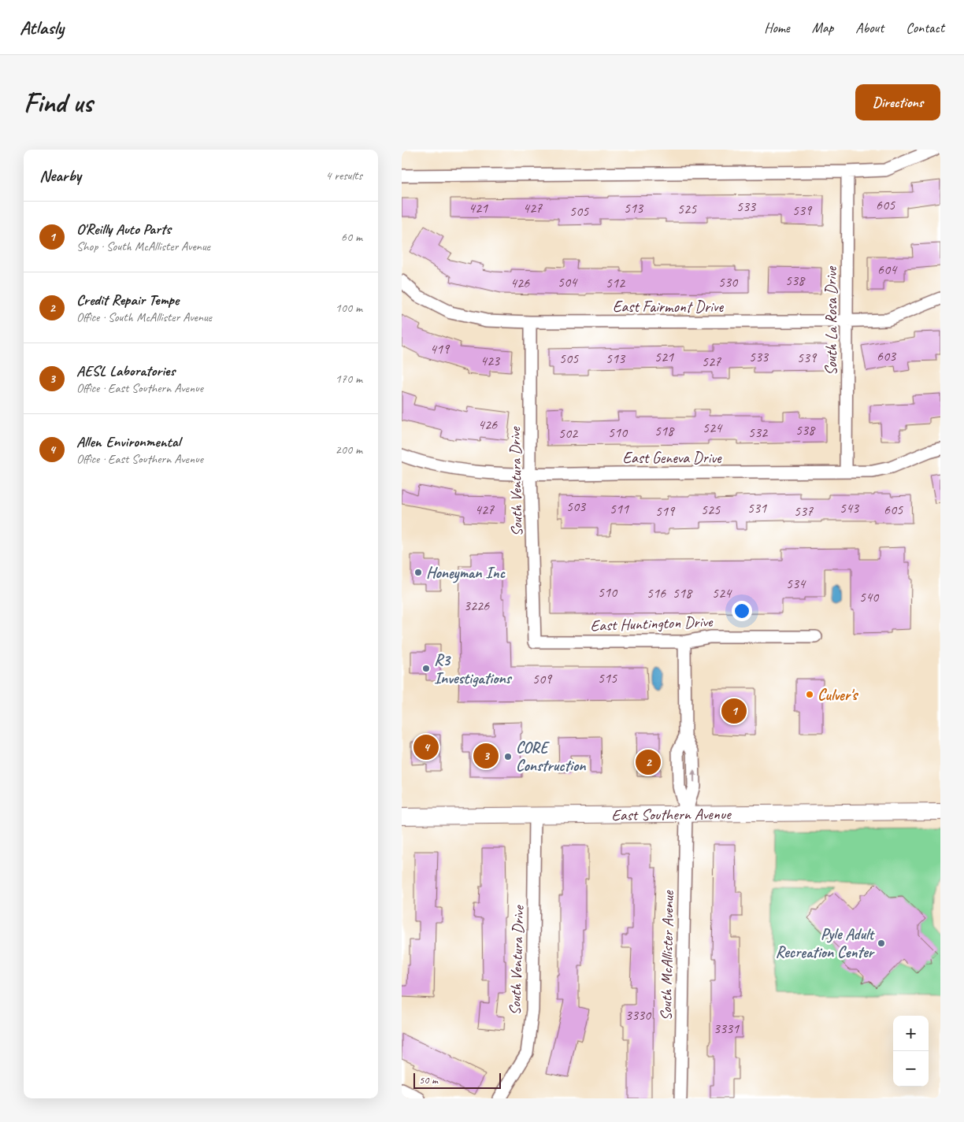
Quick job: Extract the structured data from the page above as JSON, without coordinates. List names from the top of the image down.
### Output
{
  "streets": {
    "main road": ["East Southern Avenue"],
    "street": [
      "East Fairmont Drive",
      "South La Rosa Drive",
      "East Geneva Drive",
      "South Ventura Drive",
      "East Huntington Drive",
      "South McAllister Avenue"
    ]
  },
  "crossings": [
    ["East Fairmont Drive", "South La Rosa Drive"],
    ["East Fairmont Drive", "South Ventura Drive"],
    ["South La Rosa Drive", "East Geneva Drive"],
    ["East Geneva Drive", "South Ventura Drive"],
    ["South Ventura Drive", "East Huntington Drive"],
    ["South Ventura Drive", "East Southern Avenue"],
    ["East Huntington Drive", "South McAllister Avenue"],
    ["East Southern Avenue", "South McAllister Avenue"]
  ],
  "places": [
    "Honeyman Inc",
    "R3 Investigations",
    "Culver's",
    "CORE Construction",
    "Pyle Adult Recreation Center"
  ],
  "house_numbers": [
    "605",
    "533",
    "421",
    "427",
    "513",
    "525",
    "539",
    "505",
    "604",
    "538",
    "504",
    "530",
    "426",
    "512",
    "419",
    "603",
    "521",
    "533",
    "539",
    "505",
    "513",
    "423",
    "527",
    "426",
    "524",
    "538",
    "518",
    "510",
    "532",
    "502",
    "503",
    "531",
    "543",
    "511",
    "427",
    "525",
    "605",
    "519",
    "537",
    "534",
    "510",
    "516",
    "518",
    "524",
    "540",
    "3226",
    "515",
    "509",
    "3330",
    "3331"
  ],
  "scale_bar": "50 m",
  "page": {
    "header": "Atlasly",
    "nav": [
      "Home",
      "Map",
      "About",
      "Contact"
    ],
    "buttons": "Directions",
    "title": "Find us",
    "heading": ["Nearby", "4 results"],
    "list": [
      {
        "mark": "1",
        "name": "O'Reilly Auto Parts",
        "note": "Shop · South McAllister Avenue",
        "value": "60 m"
      },
      {
        "mark": "2",
        "name": "Credit Repair Tempe",
        "note": "Office · South McAllister Avenue",
        "value": "100 m"
      },
      {
        "mark": "3",
        "name": "AESL Laboratories",
        "note": "Office · East Southern Avenue",
        "value": "170 m"
      },
      {
        "mark": "4",
        "name": "Allen Environmental",
        "note": "Office · East Southern Avenue",
        "value": "200 m"
      }
    ],
    "pins": [
      "1",
      "4",
      "3",
      "2"
    ],
    "map_buttons": ["+", "−"],
    "scale": "50 m"
  }
}
